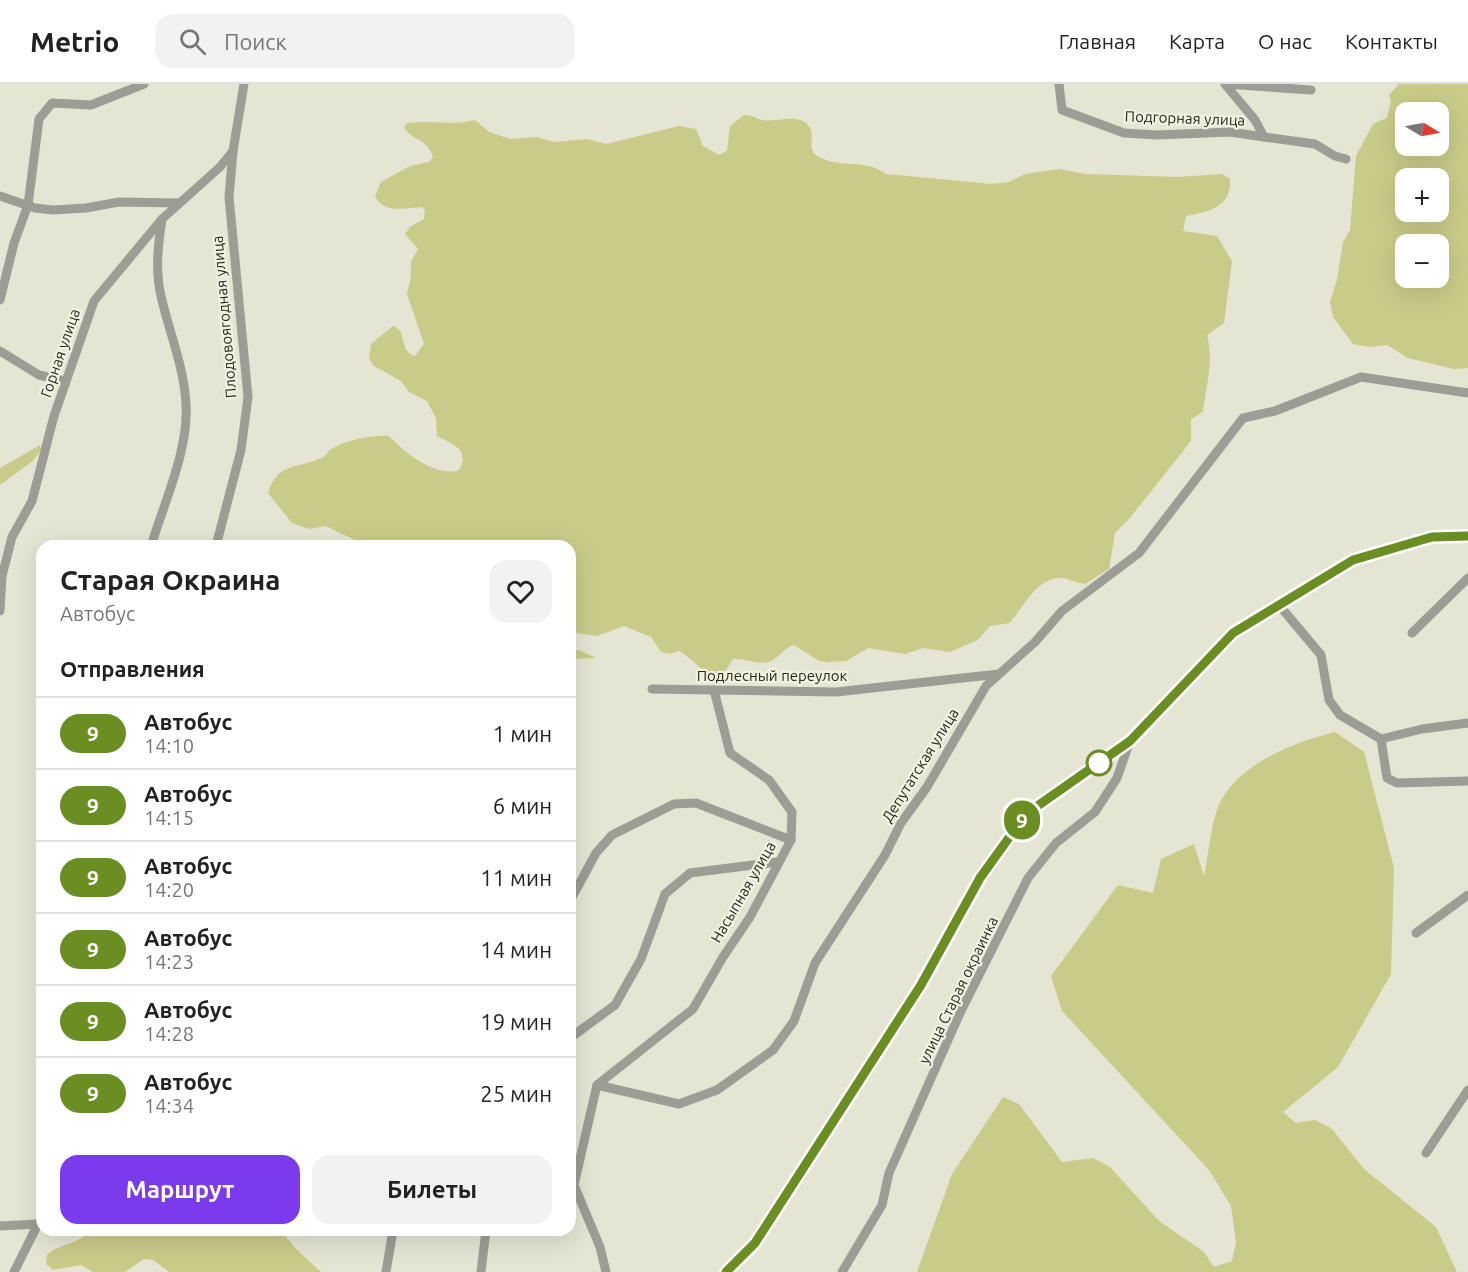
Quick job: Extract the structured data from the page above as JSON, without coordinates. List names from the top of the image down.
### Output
{
  "streets": {
    "street": [
      "Подгорная улица",
      "Плодовоягодная улица",
      "Горная улица",
      "Подлесный переулок",
      "Депутатская улица",
      "Насыпная улица",
      "улица Старая окраинка"
    ]
  },
  "crossings": [
    ["Плодовоягодная улица", "Горная улица"],
    ["Подлесный переулок", "Депутатская улица"],
    ["Подлесный переулок", "Насыпная улица"],
    ["Депутатская улица", "Насыпная улица"]
  ],
  "lines": ["bus line 9"],
  "north": "right",
  "page": {
    "header": "Metrio",
    "search": "Поиск",
    "nav": [
      "Главная",
      "Карта",
      "О нас",
      "Контакты"
    ],
    "on_map": "9",
    "map_buttons": ["+", "−"],
    "heading": [
      ["Старая Окраина", "Автобус"],
      "Отправления"
    ],
    "list": [
      {
        "mark": "9",
        "name": "Автобус",
        "note": "14:10",
        "value": "1 мин"
      },
      {
        "mark": "9",
        "name": "Автобус",
        "note": "14:15",
        "value": "6 мин"
      },
      {
        "mark": "9",
        "name": "Автобус",
        "note": "14:20",
        "value": "11 мин"
      },
      {
        "mark": "9",
        "name": "Автобус",
        "note": "14:23",
        "value": "14 мин"
      },
      {
        "mark": "9",
        "name": "Автобус",
        "note": "14:28",
        "value": "19 мин"
      },
      {
        "mark": "9",
        "name": "Автобус",
        "note": "14:34",
        "value": "25 мин"
      }
    ],
    "buttons": ["Маршрут", "Билеты"]
  }
}
